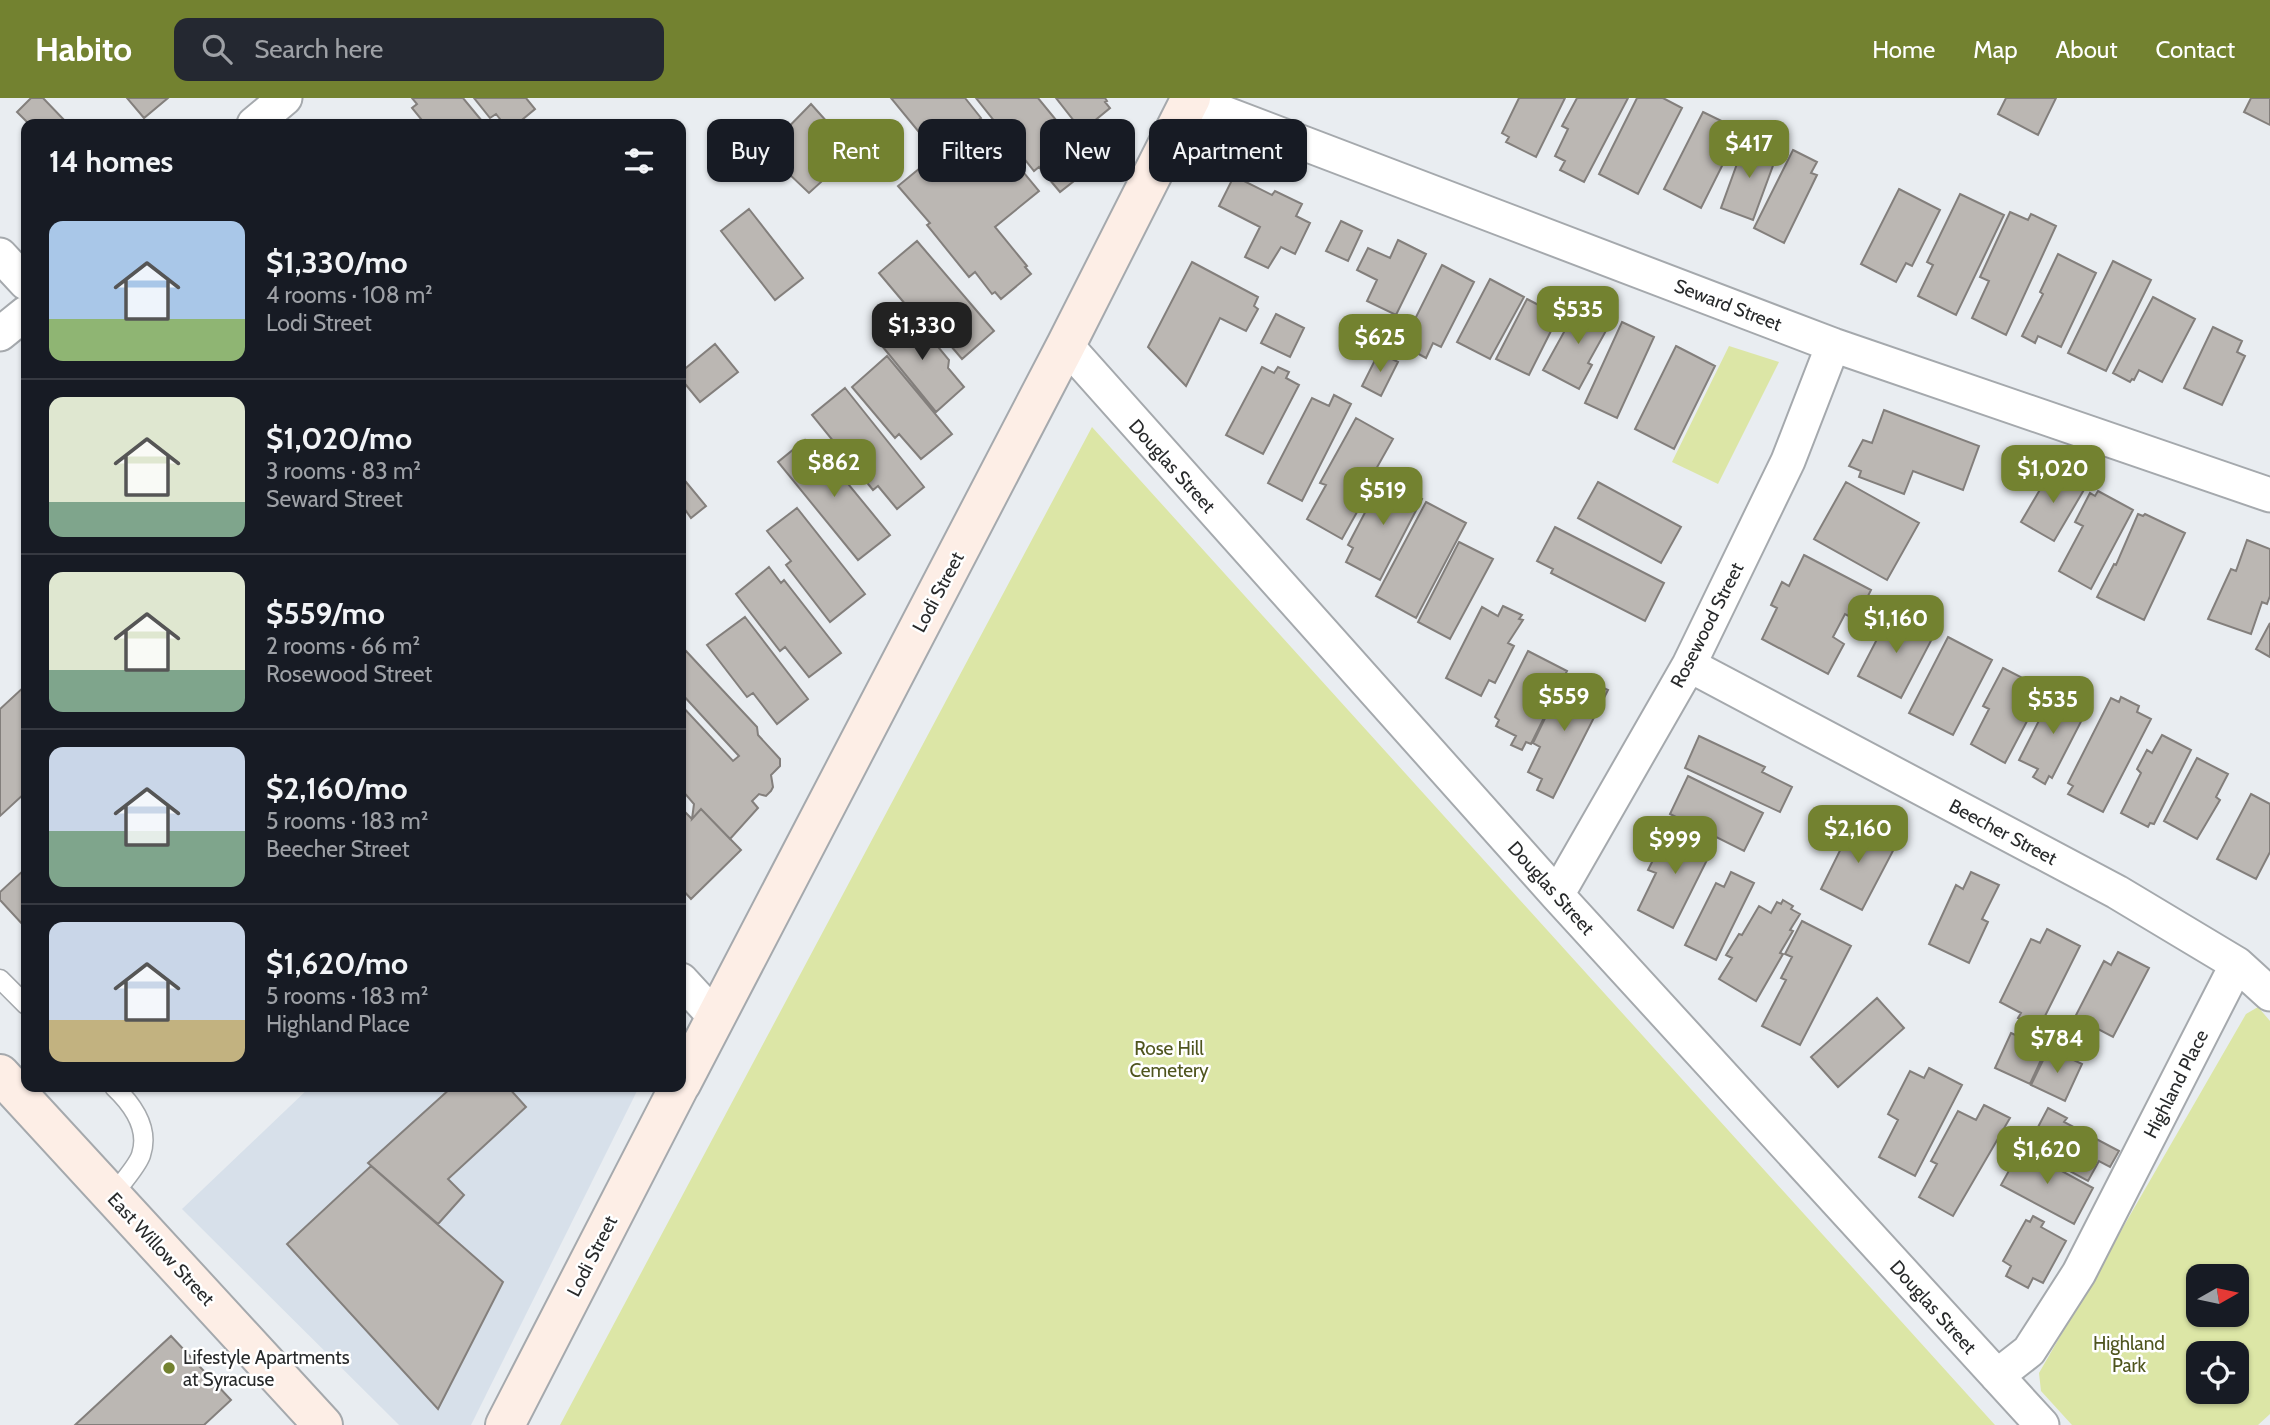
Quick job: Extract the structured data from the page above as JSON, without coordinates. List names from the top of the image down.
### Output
{
  "streets": {
    "street": [
      "Seward Street",
      "Douglas Street",
      "Lodi Street",
      "Rosewood Street",
      "Beecher Street",
      "Highland Place",
      "East Willow Street"
    ]
  },
  "crossings": [
    ["Seward Street", "Lodi Street"],
    ["Seward Street", "Rosewood Street"],
    ["Douglas Street", "Lodi Street"],
    ["Douglas Street", "Rosewood Street"],
    ["Douglas Street", "Highland Place"],
    ["Rosewood Street", "Beecher Street"],
    ["Beecher Street", "Highland Place"]
  ],
  "parks": ["Rose Hill Cemetery", "Highland Park"],
  "places": ["Lifestyle Apartments at Syracuse"],
  "north": "right",
  "page": {
    "header": "Habito",
    "search": "Search here",
    "nav": [
      "Home",
      "Map",
      "About",
      "Contact"
    ],
    "chip": [
      "Buy",
      "Rent",
      "Filters",
      "New",
      "Apartment"
    ],
    "heading": "14 homes",
    "price": [
      "$417",
      "$535",
      "$1,330",
      "$625",
      "$862",
      "$1,020",
      "$519",
      "$1,160",
      "$559",
      "$535",
      "$2,160",
      "$999",
      "$784",
      "$1,620"
    ],
    "list": [
      {
        "name": "$1,330/mo",
        "note": "4 rooms · 108 m² · Lodi Street"
      },
      {
        "name": "$1,020/mo",
        "note": "3 rooms · 83 m² · Seward Street"
      },
      {
        "name": "$559/mo",
        "note": "2 rooms · 66 m² · Rosewood Street"
      },
      {
        "name": "$2,160/mo",
        "note": "5 rooms · 183 m² · Beecher Street"
      },
      {
        "name": "$1,620/mo",
        "note": "5 rooms · 183 m² · Highland Place"
      }
    ]
  }
}
